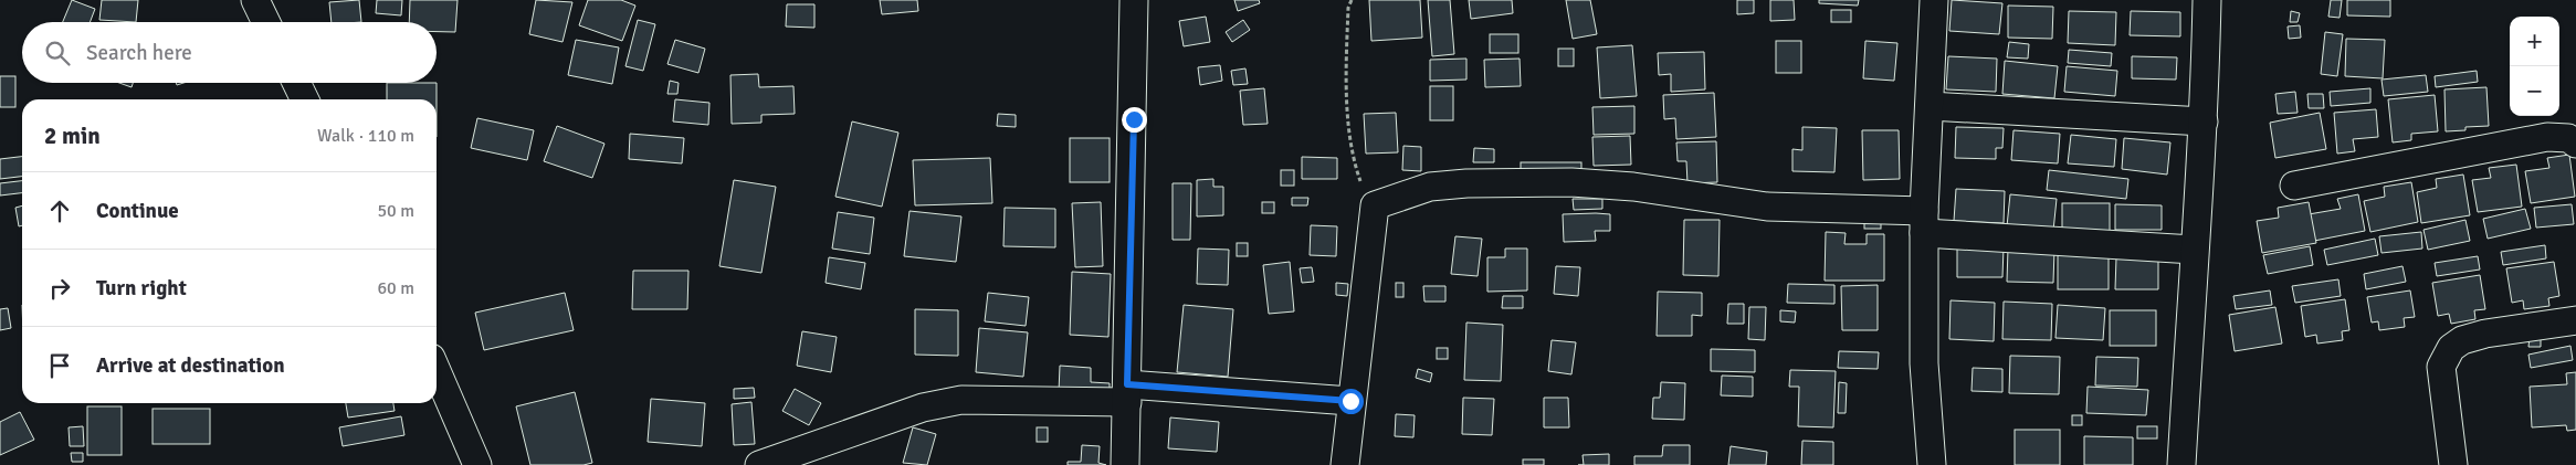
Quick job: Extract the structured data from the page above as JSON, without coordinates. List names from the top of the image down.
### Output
{
  "page": {
    "map_buttons": ["+", "−"],
    "search": "Search here",
    "heading": ["2 min", "Walk · 110 m"],
    "list": [
      ["Continue", "50 m"],
      ["Turn right", "60 m"],
      "Arrive at destination"
    ]
  }
}
